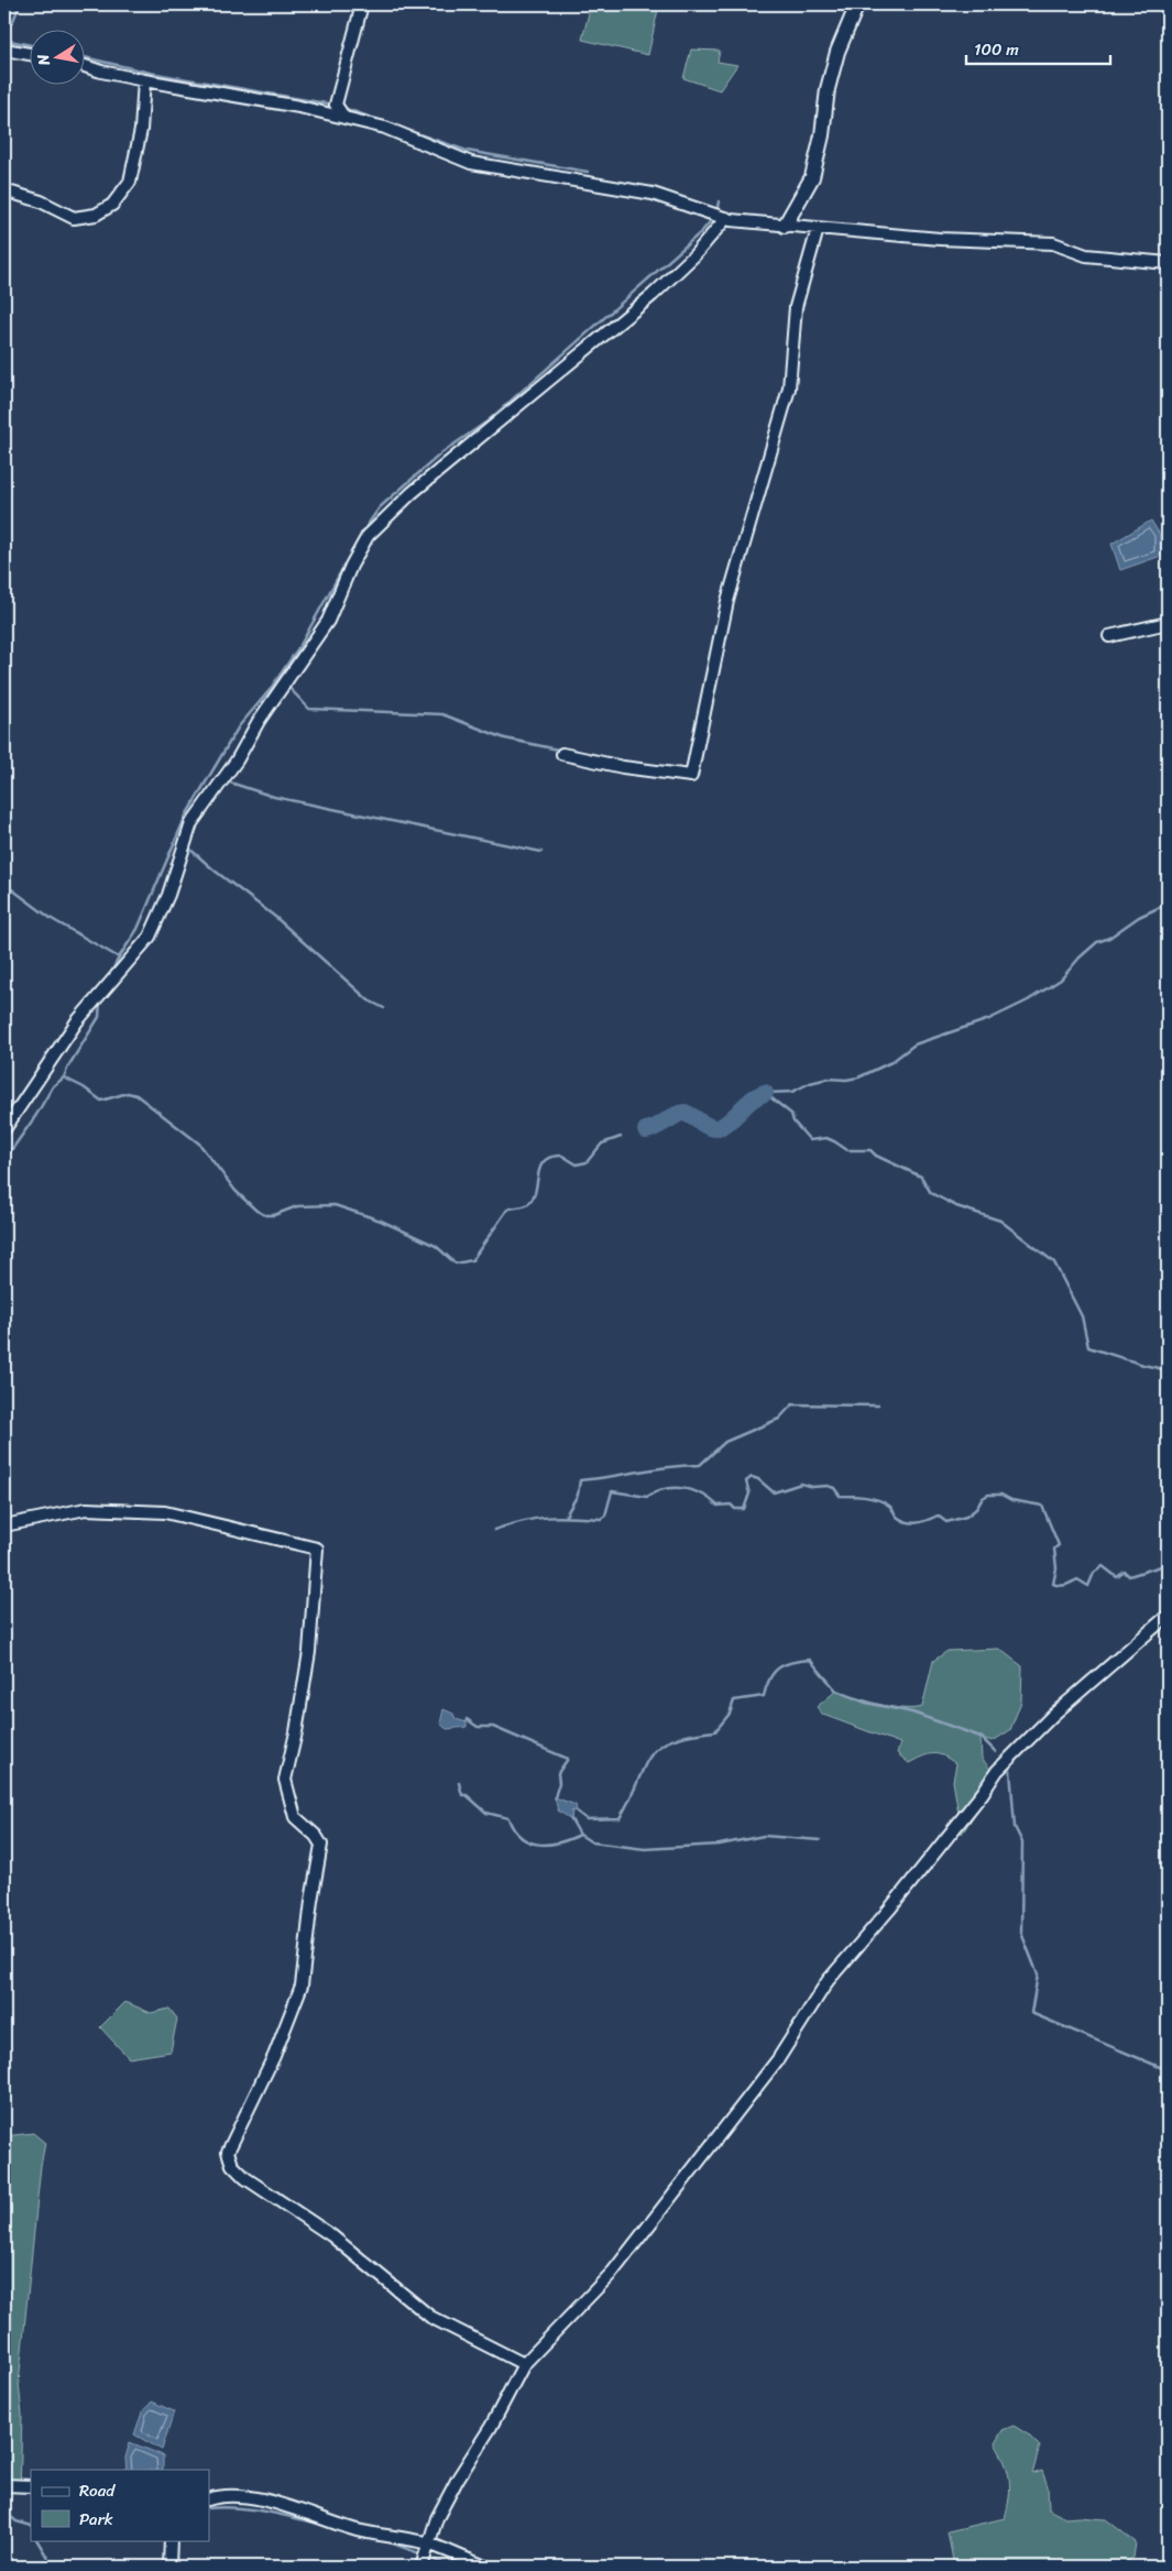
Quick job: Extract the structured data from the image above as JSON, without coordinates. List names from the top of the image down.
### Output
{
  "legend": ["Road", "Park"],
  "scale_bar": "100 m",
  "north": "left"
}
